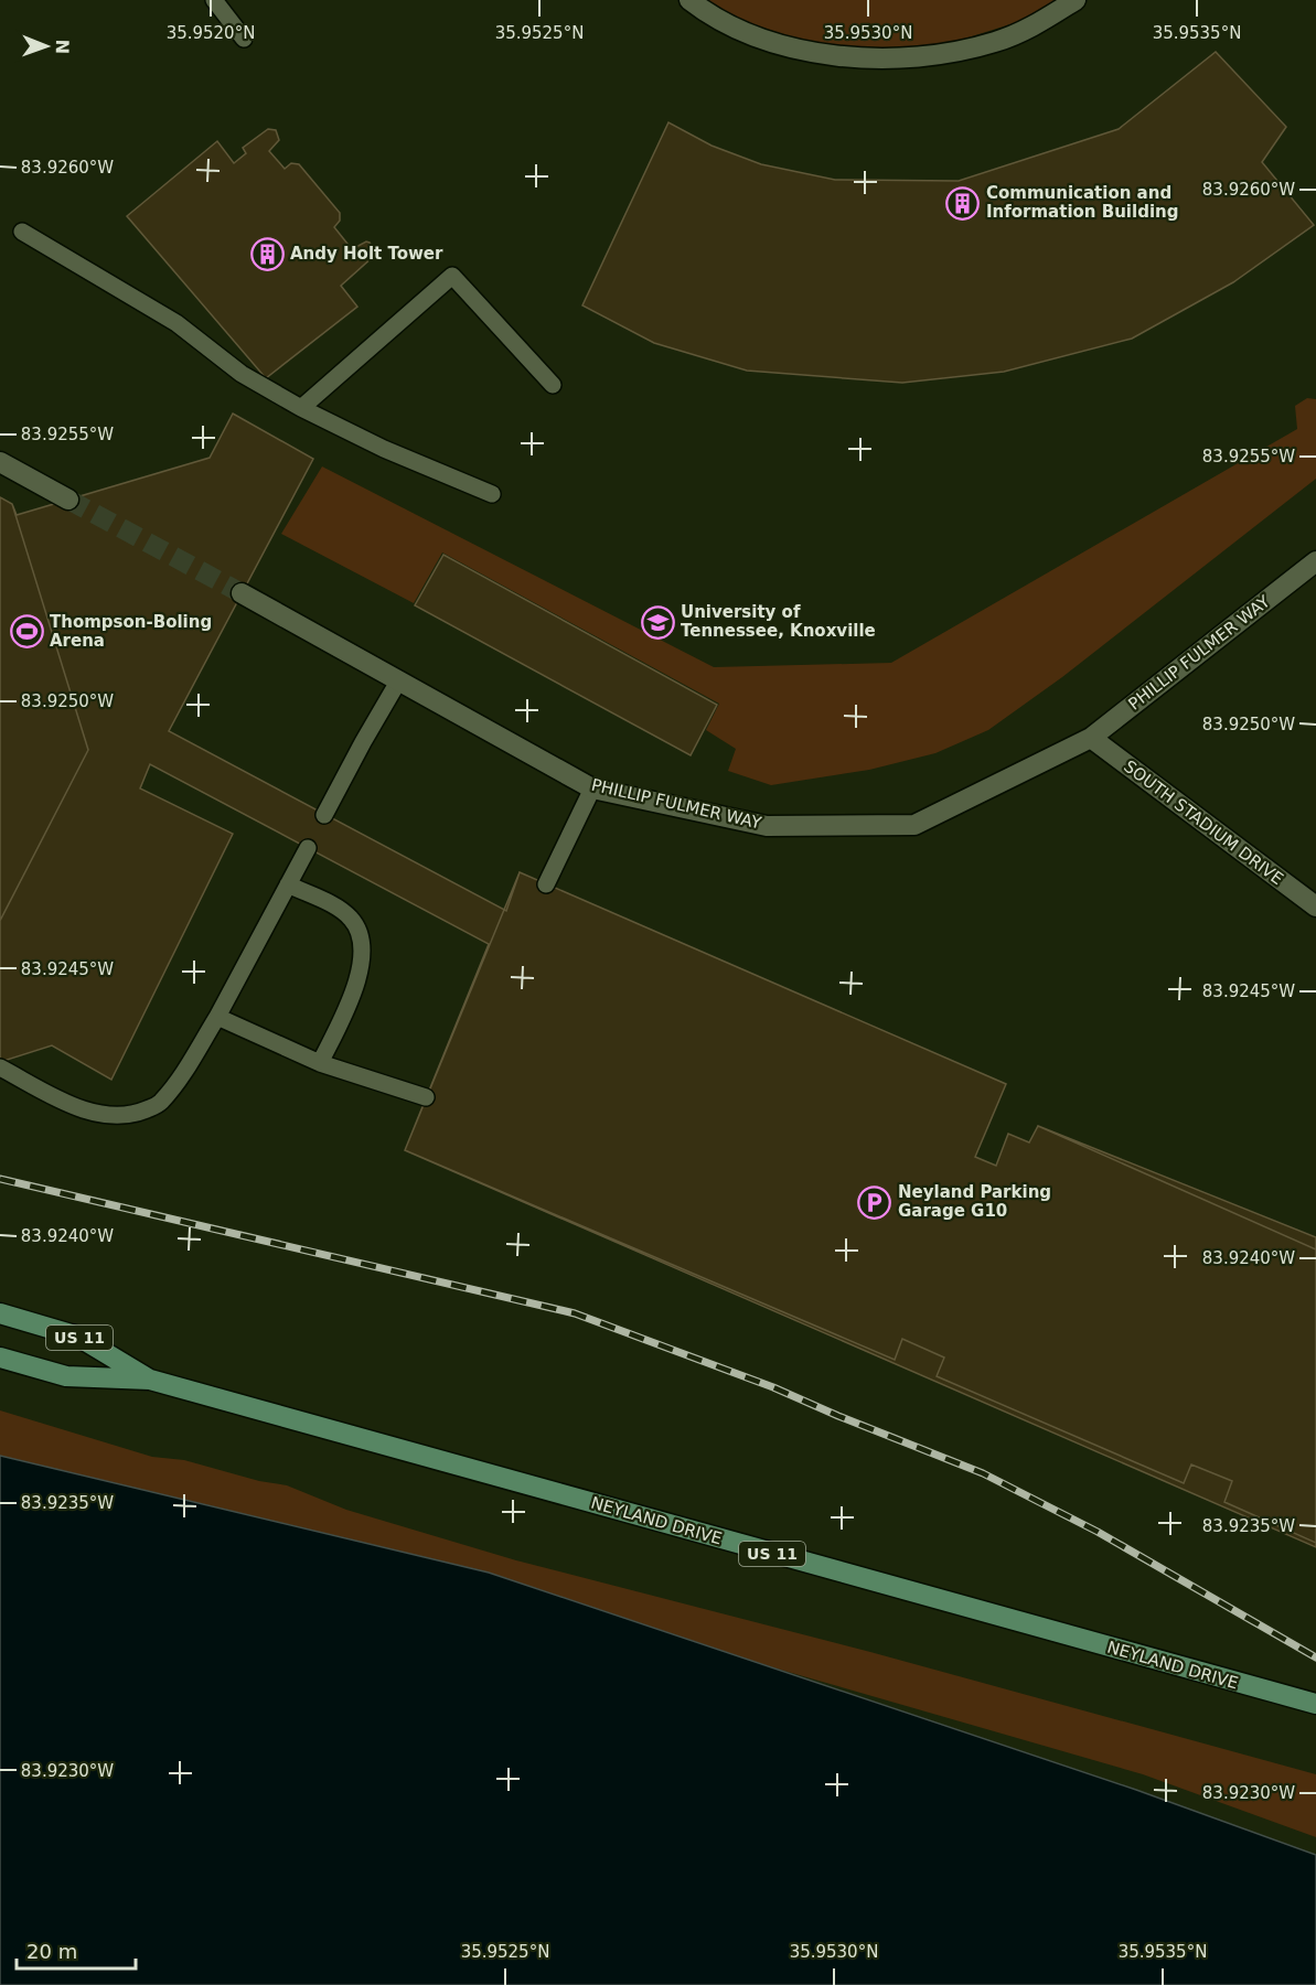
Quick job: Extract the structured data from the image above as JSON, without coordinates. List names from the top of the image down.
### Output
{
  "streets": {
    "main road": ["US 11", "NEYLAND DRIVE"],
    "street": ["PHILLIP FULMER WAY", "SOUTH STADIUM DRIVE"]
  },
  "crossings": [
    ["PHILLIP FULMER WAY", "SOUTH STADIUM DRIVE"]
  ],
  "places": {
    "building": ["Communication and Information Building", "Andy Holt Tower"],
    "school or university": ["University of Tennessee, Knoxville"],
    "sports": ["Thompson-Boling Arena"],
    "parking": ["Neyland Parking Garage G10"]
  },
  "scale_bar": "20 m",
  "north": "right",
  "coordinates": [
    "35.9520°N",
    "35.9525°N",
    "35.9530°N",
    "35.9535°N",
    "83.9260°W",
    "83.9255°W",
    "83.9250°W",
    "83.9245°W",
    "83.9240°W",
    "83.9235°W",
    "83.9230°W"
  ]
}
